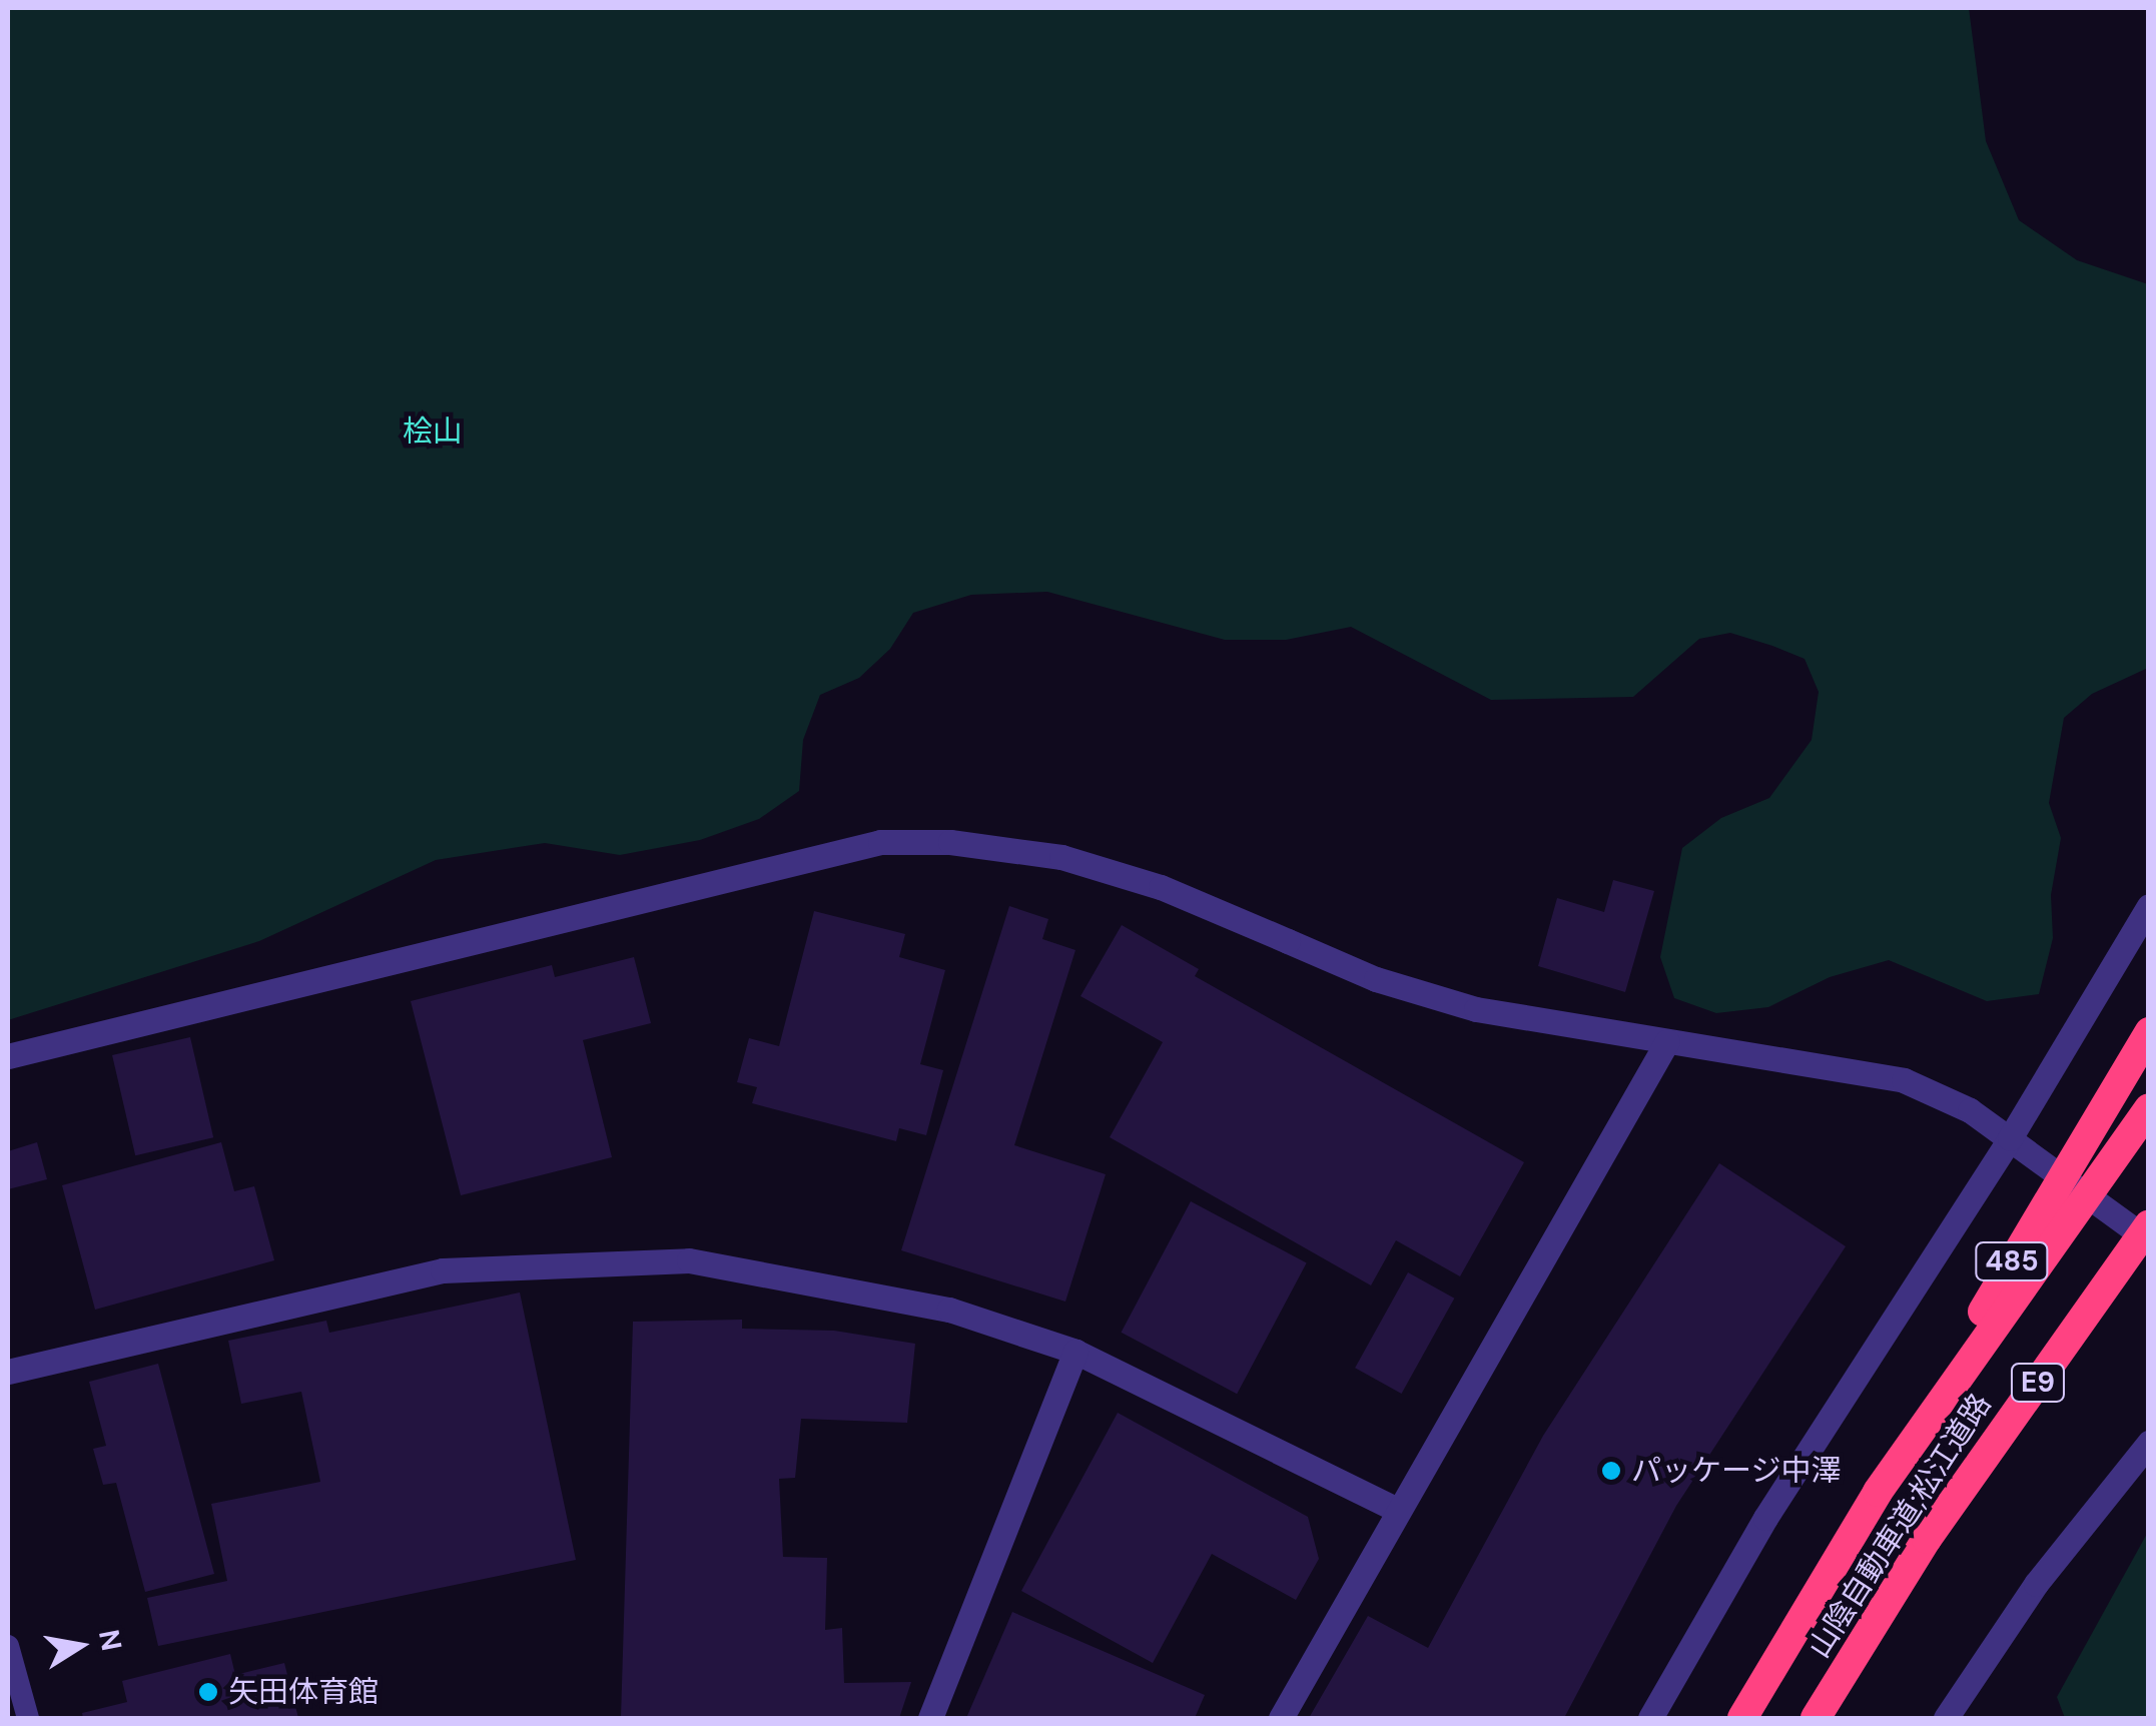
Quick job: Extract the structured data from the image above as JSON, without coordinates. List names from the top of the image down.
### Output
{
  "streets": {
    "highway": ["485", "E9", "山陰自動車道;松江道路"]
  },
  "crossings": [
    ["485", "山陰自動車道;松江道路"]
  ],
  "parks": ["桧山"],
  "places": ["パッケージ中澤", "矢田体育館"],
  "north": "right"
}
